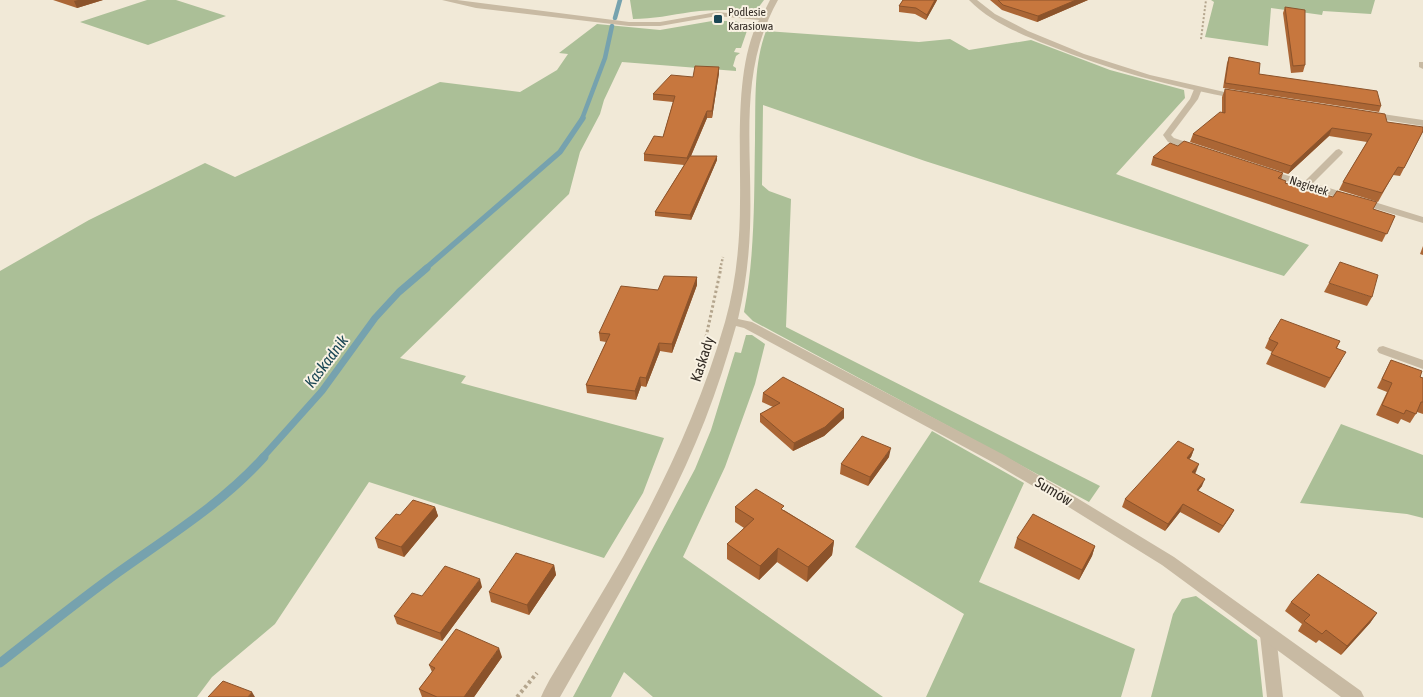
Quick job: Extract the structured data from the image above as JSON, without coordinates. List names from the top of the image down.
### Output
{
  "streets": {
    "street": ["Kaskady", "Sumów"],
    "lane": ["Nagietek"]
  },
  "crossings": [
    ["Kaskady", "Sumów"]
  ],
  "water": ["Kaskadnik"],
  "places": {
    "transit": ["Podlesie Karasiowa"]
  }
}
